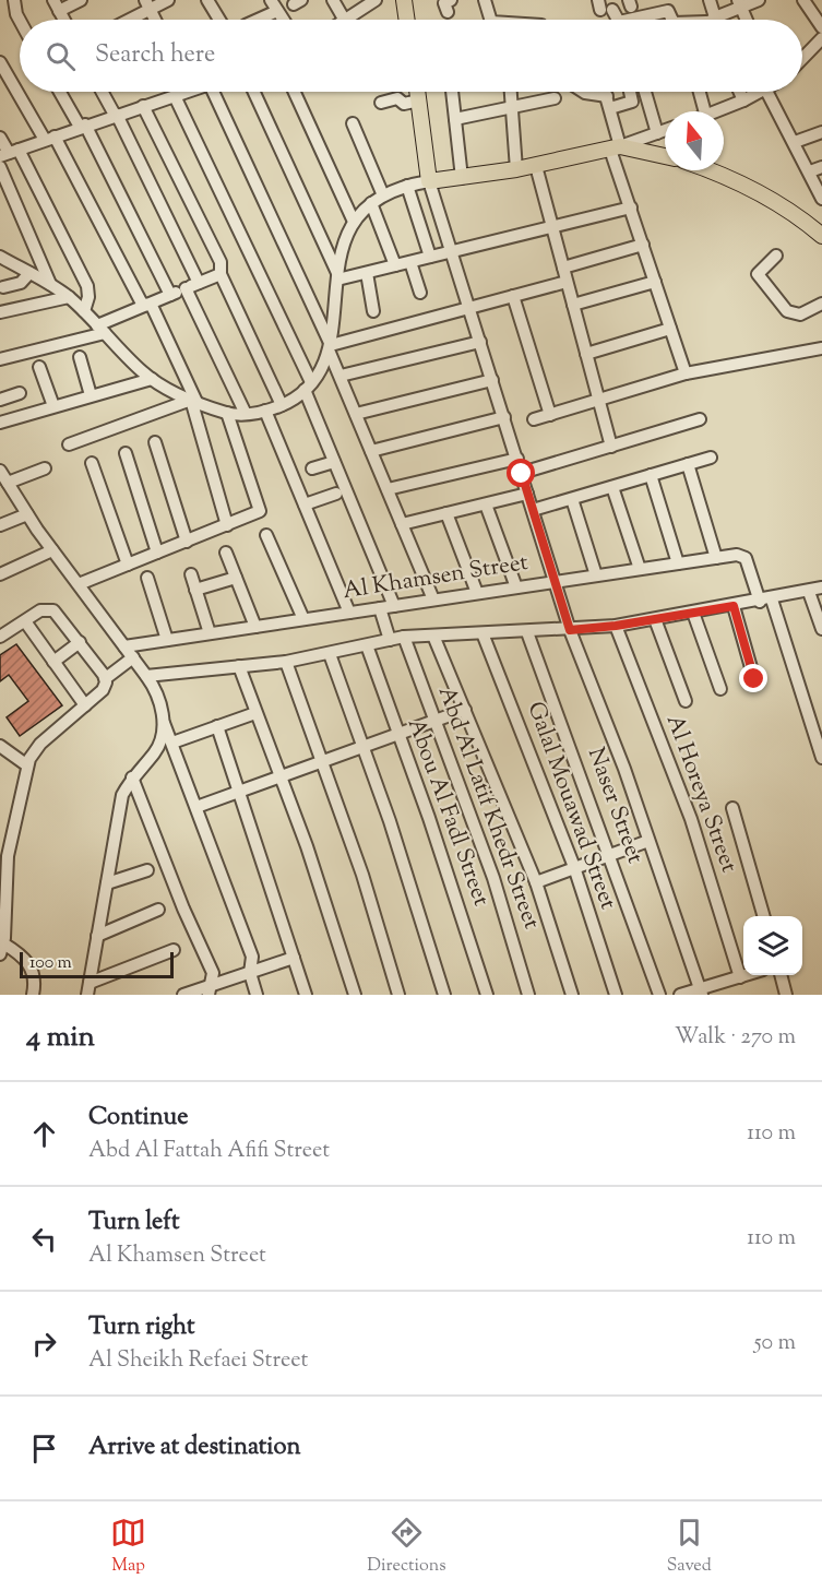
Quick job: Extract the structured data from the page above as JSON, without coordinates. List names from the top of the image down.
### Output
{
  "streets": {
    "street": [
      "Al Khamsen Street",
      "Al Horeya Street",
      "Galal Mouawad Street",
      "Naser Street",
      "Abd Al Latif Khedr Street",
      "Abou Al Fadl Street"
    ]
  },
  "scale_bar": "100 m",
  "north": "top",
  "page": {
    "search": "Search here",
    "scale": "100 m",
    "heading": ["4 min", "Walk · 270 m"],
    "list": [
      ["Continue", "Abd Al Fattah Afifi Street", "110 m"],
      ["Turn left", "Al Khamsen Street", "110 m"],
      ["Turn right", "Al Sheikh Refaei Street", "50 m"],
      "Arrive at destination"
    ],
    "nav": ["Map", "Directions", "Saved"]
  }
}
